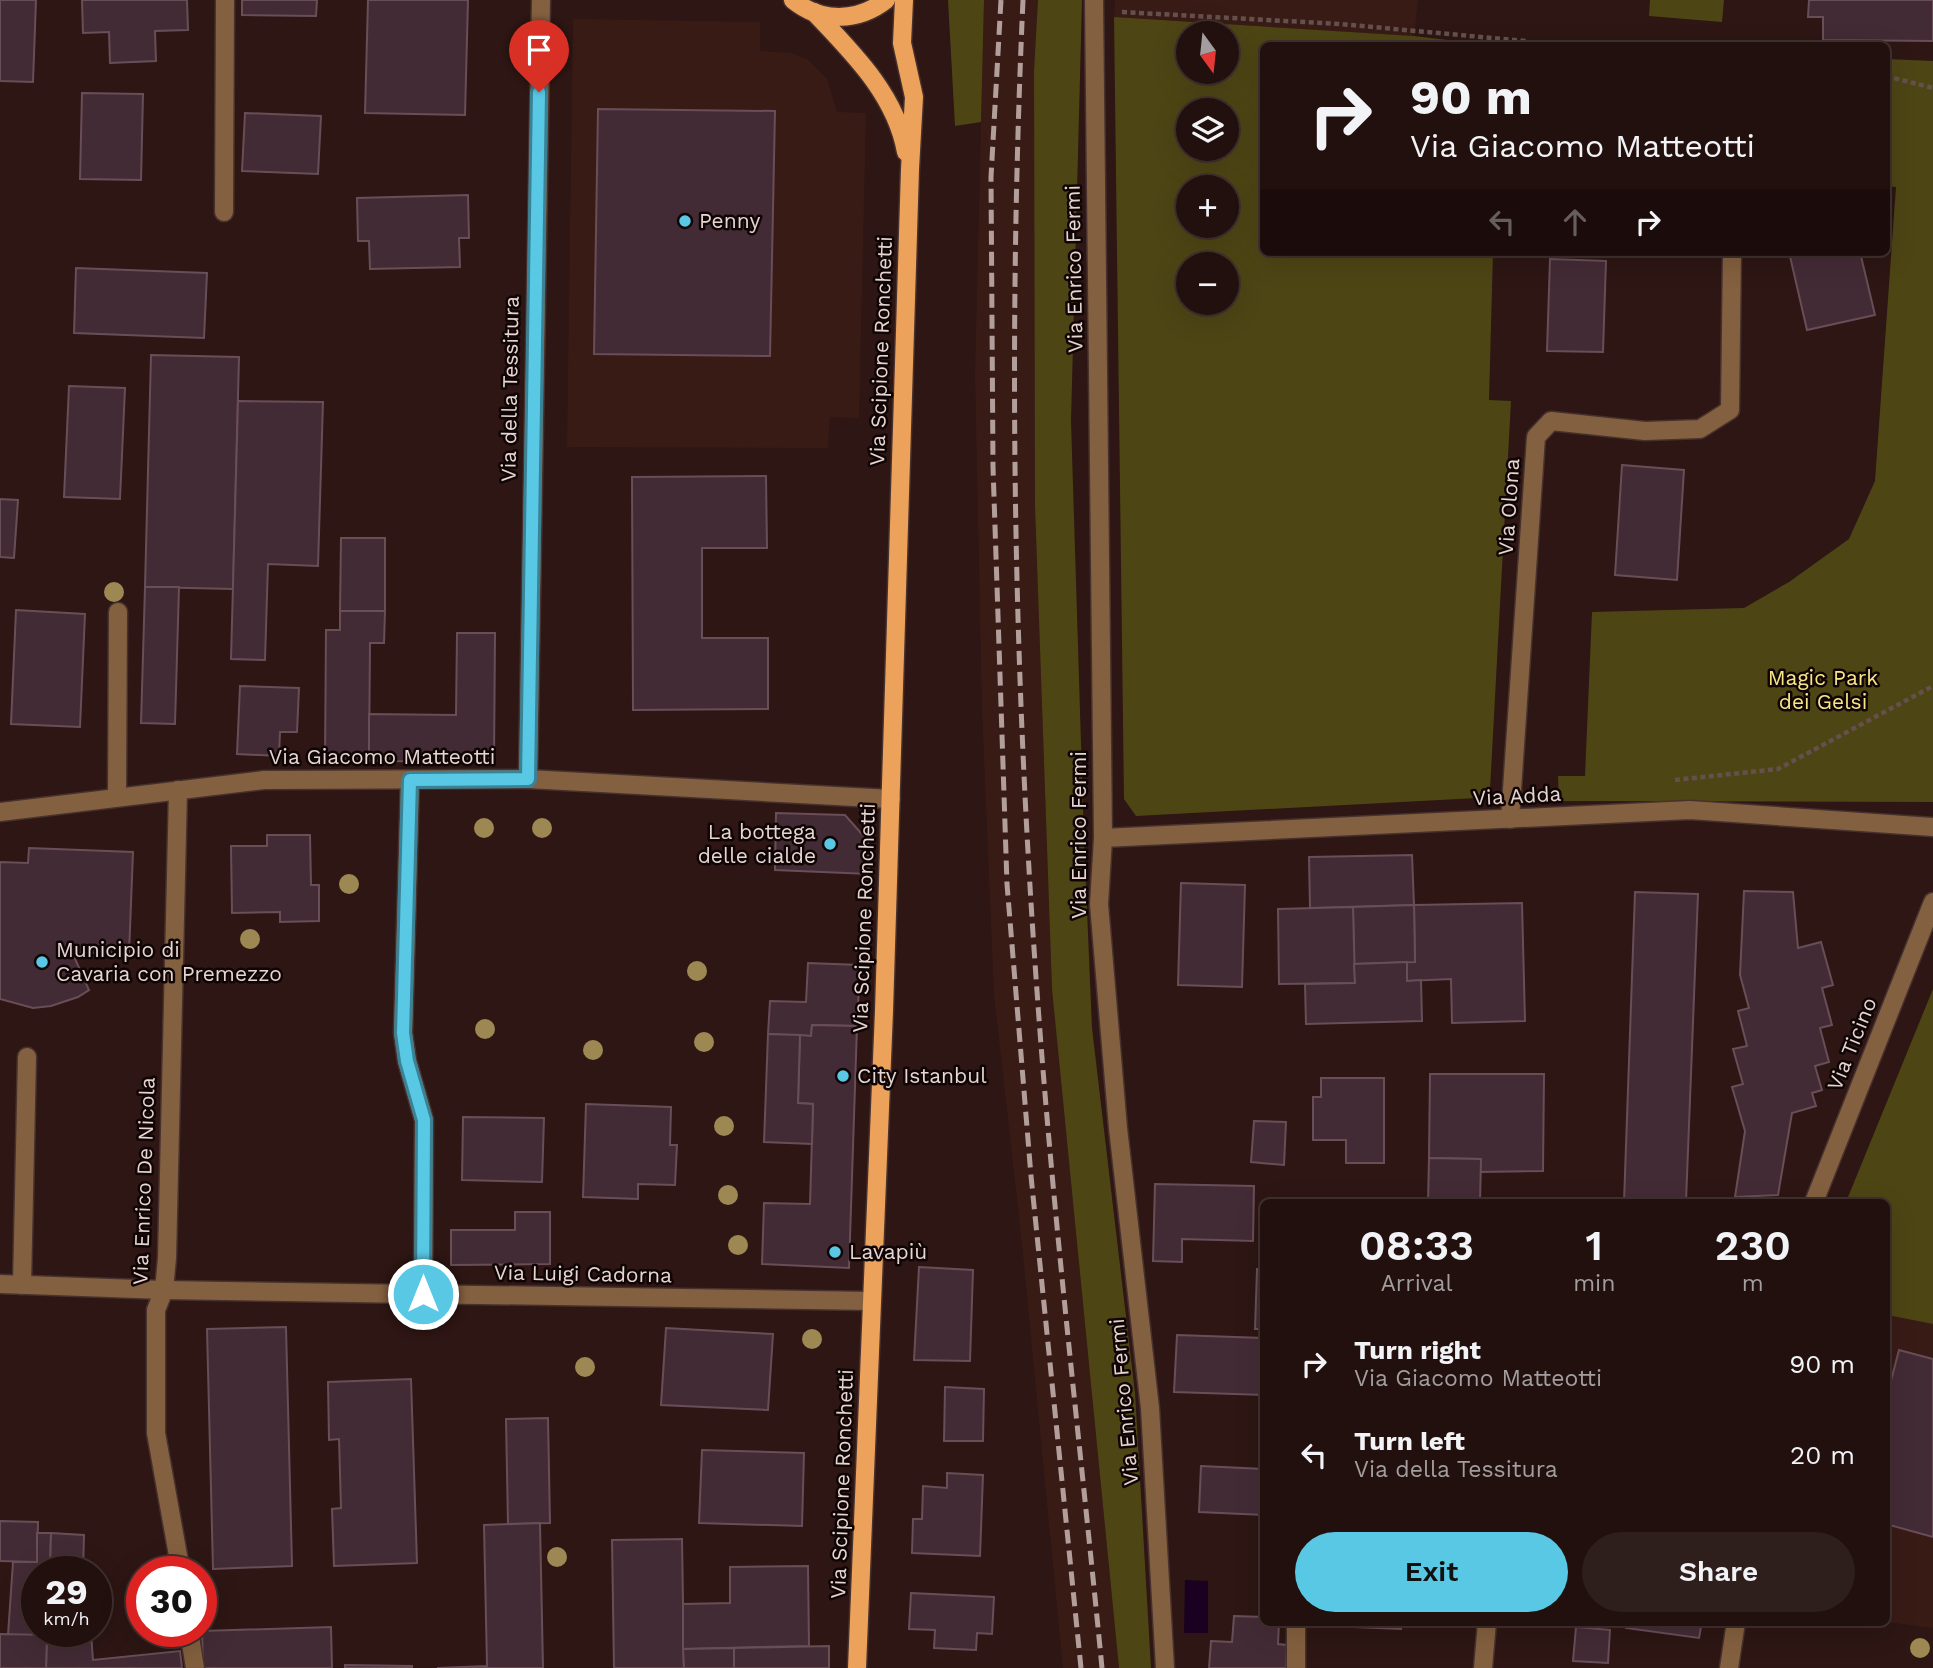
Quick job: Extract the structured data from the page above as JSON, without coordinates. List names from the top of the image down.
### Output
{
  "streets": {
    "main road": ["Via Scipione Ronchetti"],
    "street": [
      "Via Enrico Fermi",
      "Via della Tessitura",
      "Via Olona",
      "Via Giacomo Matteotti",
      "Via Adda",
      "Via Ticino",
      "Via Enrico De Nicola",
      "Via Luigi Cadorna"
    ]
  },
  "crossings": [
    ["Via Enrico Fermi", "Via Adda"],
    ["Via Scipione Ronchetti", "Via Giacomo Matteotti"],
    ["Via Scipione Ronchetti", "Via Luigi Cadorna"],
    ["Via della Tessitura", "Via Giacomo Matteotti"],
    ["Via Olona", "Via Adda"],
    ["Via Giacomo Matteotti", "Via Enrico De Nicola"],
    ["Via Enrico De Nicola", "Via Luigi Cadorna"]
  ],
  "parks": ["Magic Park dei Gelsi"],
  "places": [
    "Penny",
    "La bottega delle cialde",
    "Municipio di Cavaria con Premezzo",
    "City Istanbul",
    "Lavapiù"
  ],
  "north": "bottom",
  "page": {
    "map_buttons": ["+", "−"],
    "turn": ["90 m", "Via Giacomo Matteotti"],
    "eta": [
      "08:33",
      "Arrival",
      "1",
      "min",
      "230",
      "m"
    ],
    "list": [
      {
        "name": "Turn right",
        "note": "Via Giacomo Matteotti",
        "value": "90 m"
      },
      {
        "name": "Turn left",
        "note": "Via della Tessitura",
        "value": "20 m"
      }
    ],
    "buttons": ["Exit", "Share"],
    "speed": "29 km/h",
    "limit": "30"
  }
}
